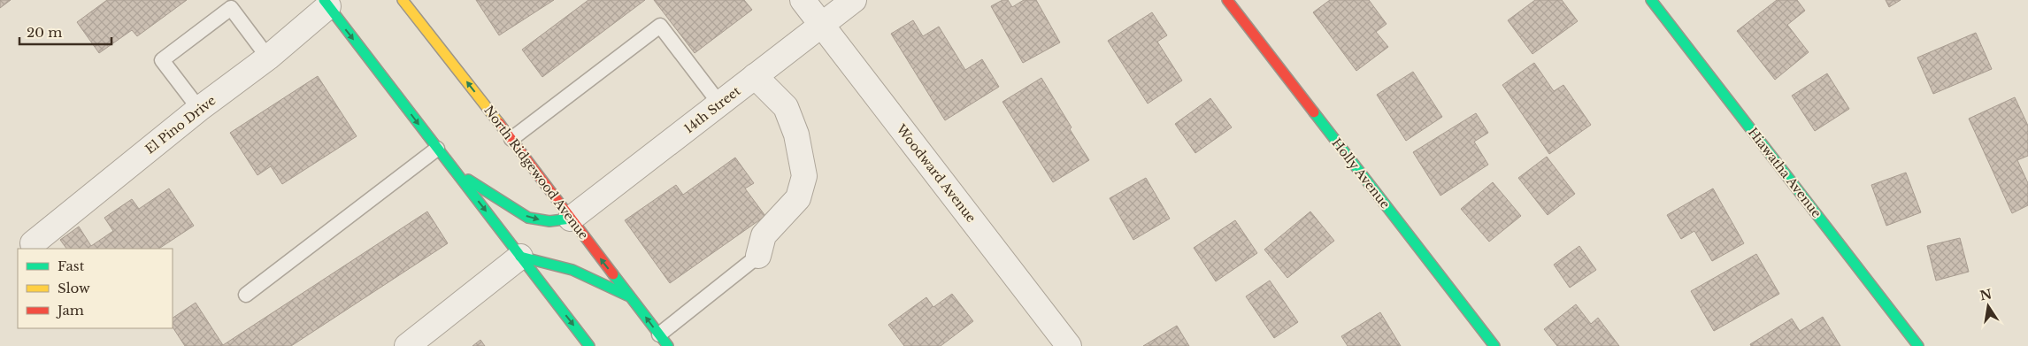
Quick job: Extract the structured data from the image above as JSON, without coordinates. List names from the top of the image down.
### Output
{
  "streets": {
    "main road": ["North Ridgewood Avenue", "Hiawatha Avenue", "Holly Avenue"],
    "street": ["14th Street", "El Pino Drive", "Woodward Avenue"]
  },
  "crossings": [
    ["14th Street", "North Ridgewood Avenue"],
    ["14th Street", "Woodward Avenue"]
  ],
  "legend": ["Fast", "Slow", "Jam"],
  "scale_bar": "20 m",
  "north": "top"
}
